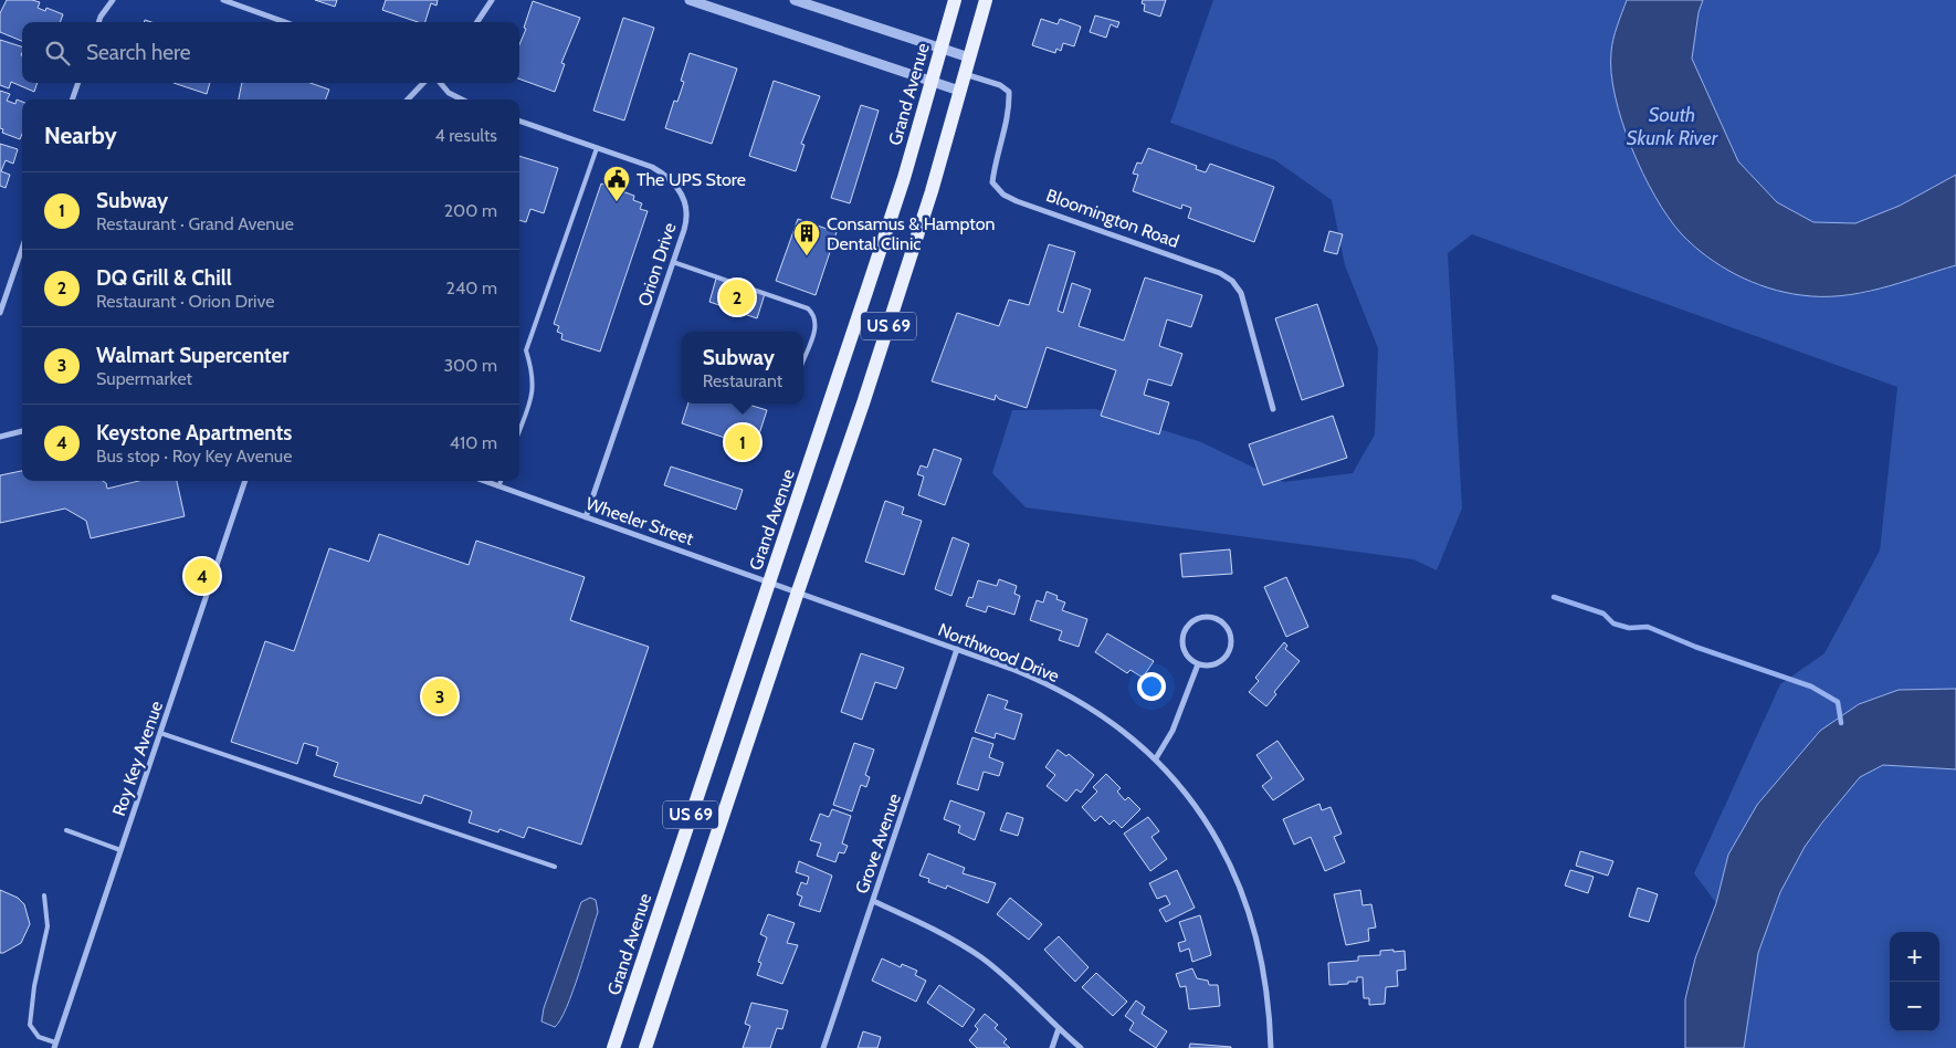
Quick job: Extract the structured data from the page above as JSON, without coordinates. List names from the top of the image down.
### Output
{
  "streets": {
    "main road": ["Grand Avenue", "US 69"],
    "street": [
      "Bloomington Road",
      "Orion Drive",
      "Wheeler Street",
      "Northwood Drive",
      "Roy Key Avenue",
      "Grove Avenue"
    ]
  },
  "crossings": [
    ["Grand Avenue", "Wheeler Street"],
    ["Bloomington Road", "US 69"],
    ["Orion Drive", "Wheeler Street"],
    ["US 69", "Wheeler Street"],
    ["US 69", "Northwood Drive"],
    ["Wheeler Street", "Northwood Drive"],
    ["Northwood Drive", "Grove Avenue"]
  ],
  "water": ["South Skunk River"],
  "places": {
    "public building": ["The UPS Store"],
    "building": ["Consamus & Hampton Dental Clinic"]
  },
  "page": {
    "search": "Search here",
    "heading": ["Nearby", "4 results"],
    "list": [
      {
        "mark": "1",
        "name": "Subway",
        "note": "Restaurant · Grand Avenue",
        "value": "200 m"
      },
      {
        "mark": "2",
        "name": "DQ Grill & Chill",
        "note": "Restaurant · Orion Drive",
        "value": "240 m"
      },
      {
        "mark": "3",
        "name": "Walmart Supercenter",
        "note": "Supermarket",
        "value": "300 m"
      },
      {
        "mark": "4",
        "name": "Keystone Apartments",
        "note": "Bus stop · Roy Key Avenue",
        "value": "410 m"
      }
    ],
    "pins": [
      "2",
      "1",
      "4",
      "3"
    ],
    "popup": ["Subway", "Restaurant"],
    "map_buttons": ["+", "−"]
  }
}
